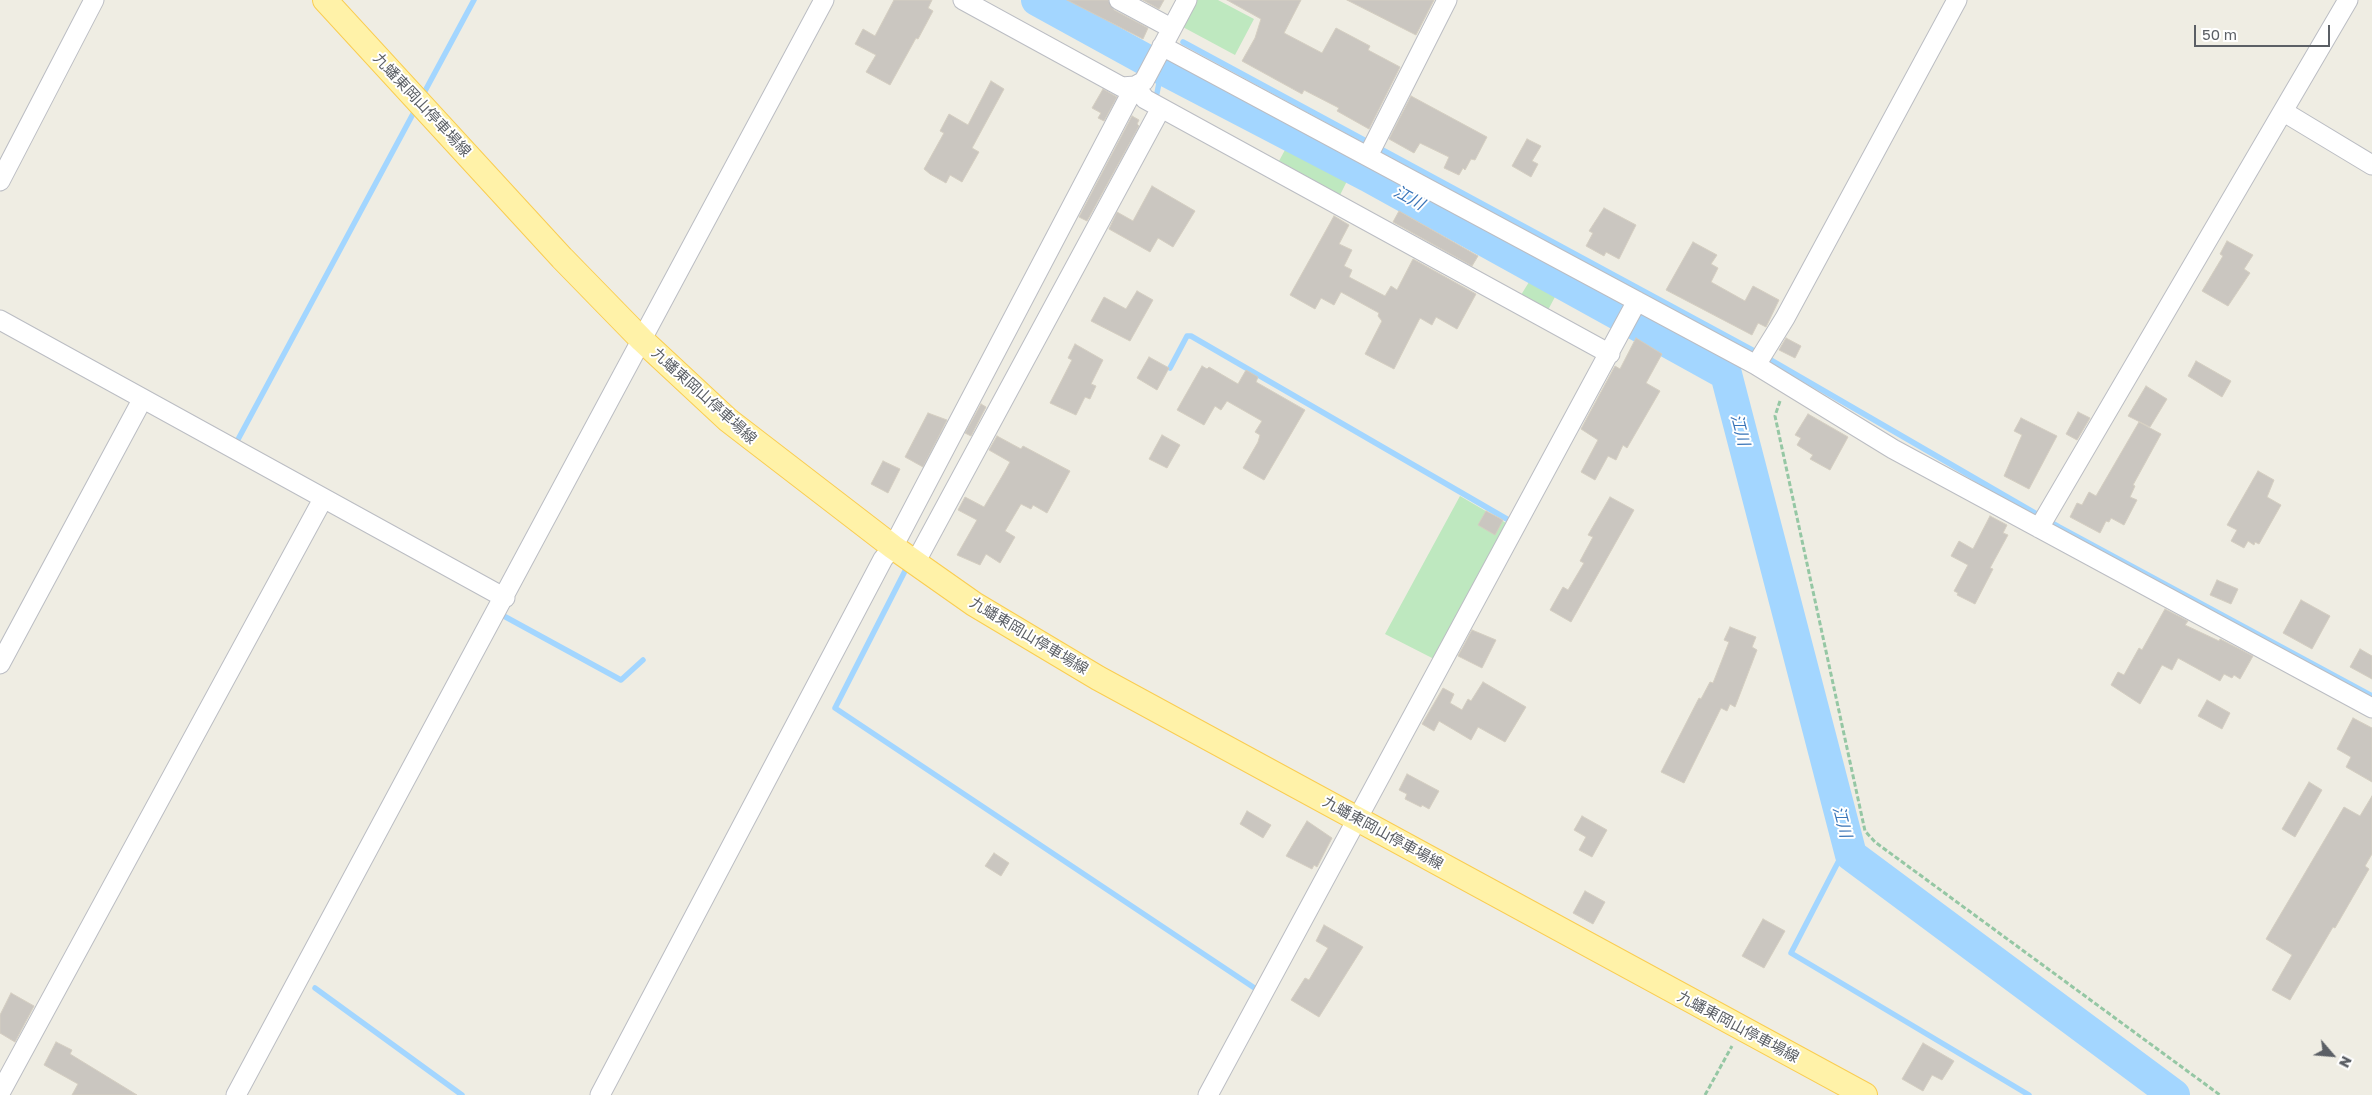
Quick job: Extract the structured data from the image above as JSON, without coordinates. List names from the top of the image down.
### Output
{
  "streets": {
    "main road": ["九蟠東岡山停車場線"]
  },
  "water": ["江川"],
  "scale_bar": "50 m",
  "north": "bottom right"
}
